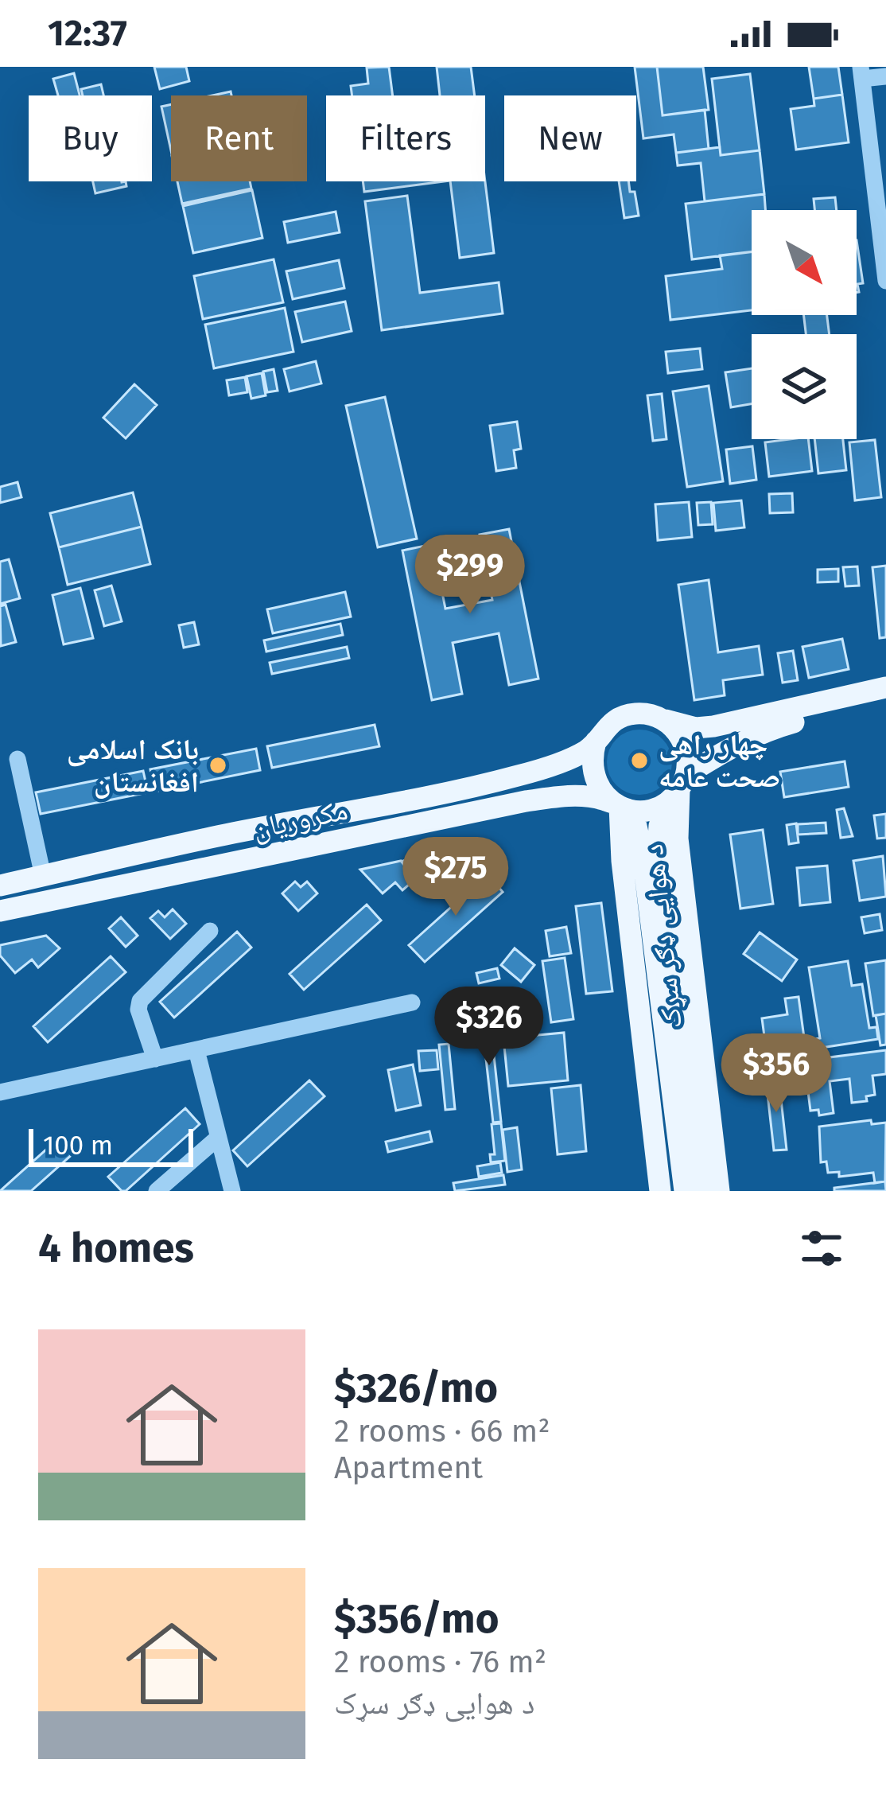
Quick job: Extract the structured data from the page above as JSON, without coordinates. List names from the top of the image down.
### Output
{
  "streets": {
    "main road": ["مکروریان", "د هوایی ډګر سړک"]
  },
  "crossings": [
    ["مکروریان", "د هوایی ډګر سړک"]
  ],
  "places": ["چهار راهی صحت عامه", "بانک اسلامی افغانستان"],
  "scale_bar": "100 m",
  "north": "bottom right",
  "page": {
    "status": "12:37",
    "chip": [
      "Buy",
      "Rent",
      "Filters",
      "New"
    ],
    "price": [
      "$299",
      "$275",
      "$326",
      "$356"
    ],
    "scale": "100 m",
    "heading": "4 homes",
    "list": [
      {
        "name": "$326/mo",
        "note": "2 rooms · 66 m² · Apartment"
      },
      {
        "name": "$356/mo",
        "note": "2 rooms · 76 m² · د هوایی ډګر سړک"
      }
    ]
  }
}
